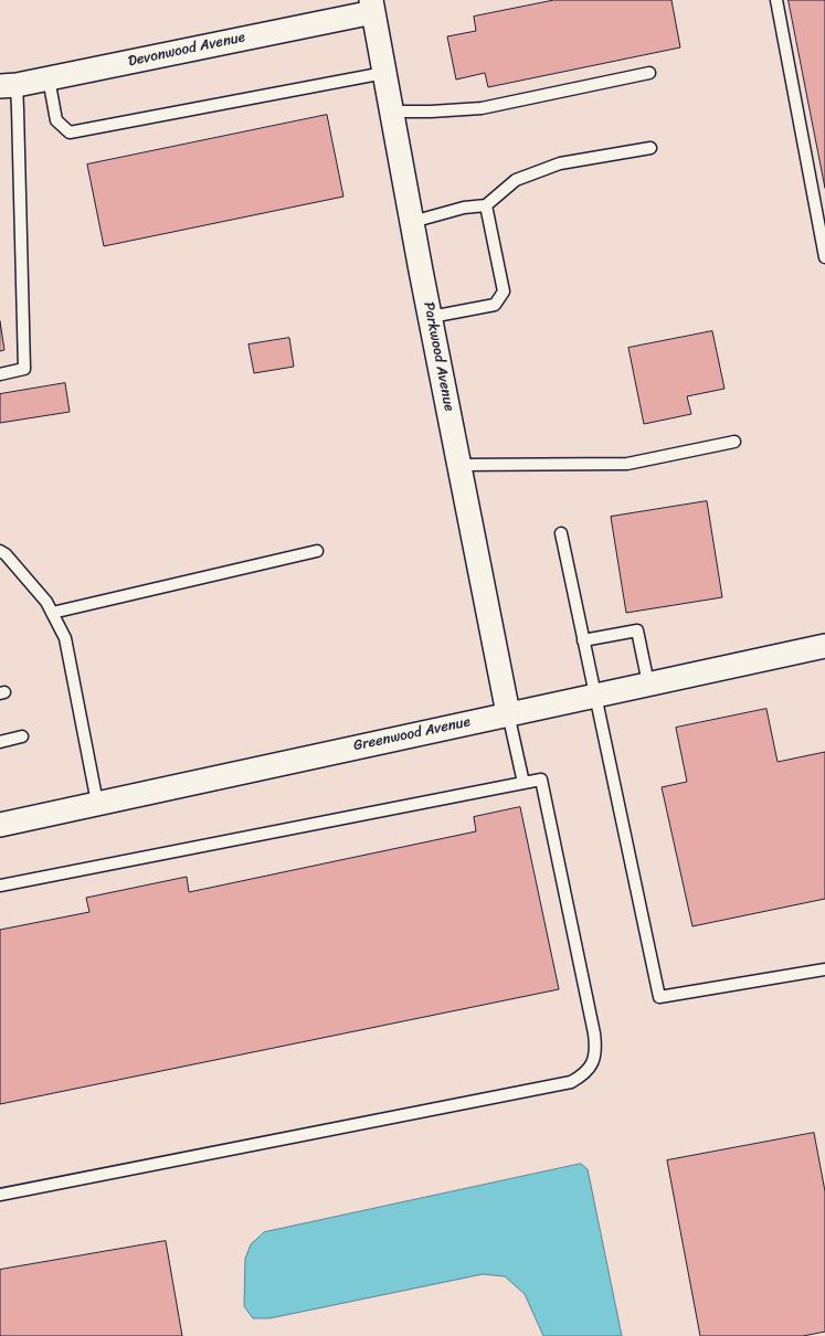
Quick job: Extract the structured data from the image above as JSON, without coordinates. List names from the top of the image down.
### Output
{
  "streets": {
    "street": ["Devonwood Avenue", "Parkwood Avenue", "Greenwood Avenue"]
  },
  "crossings": [
    ["Devonwood Avenue", "Parkwood Avenue"],
    ["Parkwood Avenue", "Greenwood Avenue"]
  ]
}
